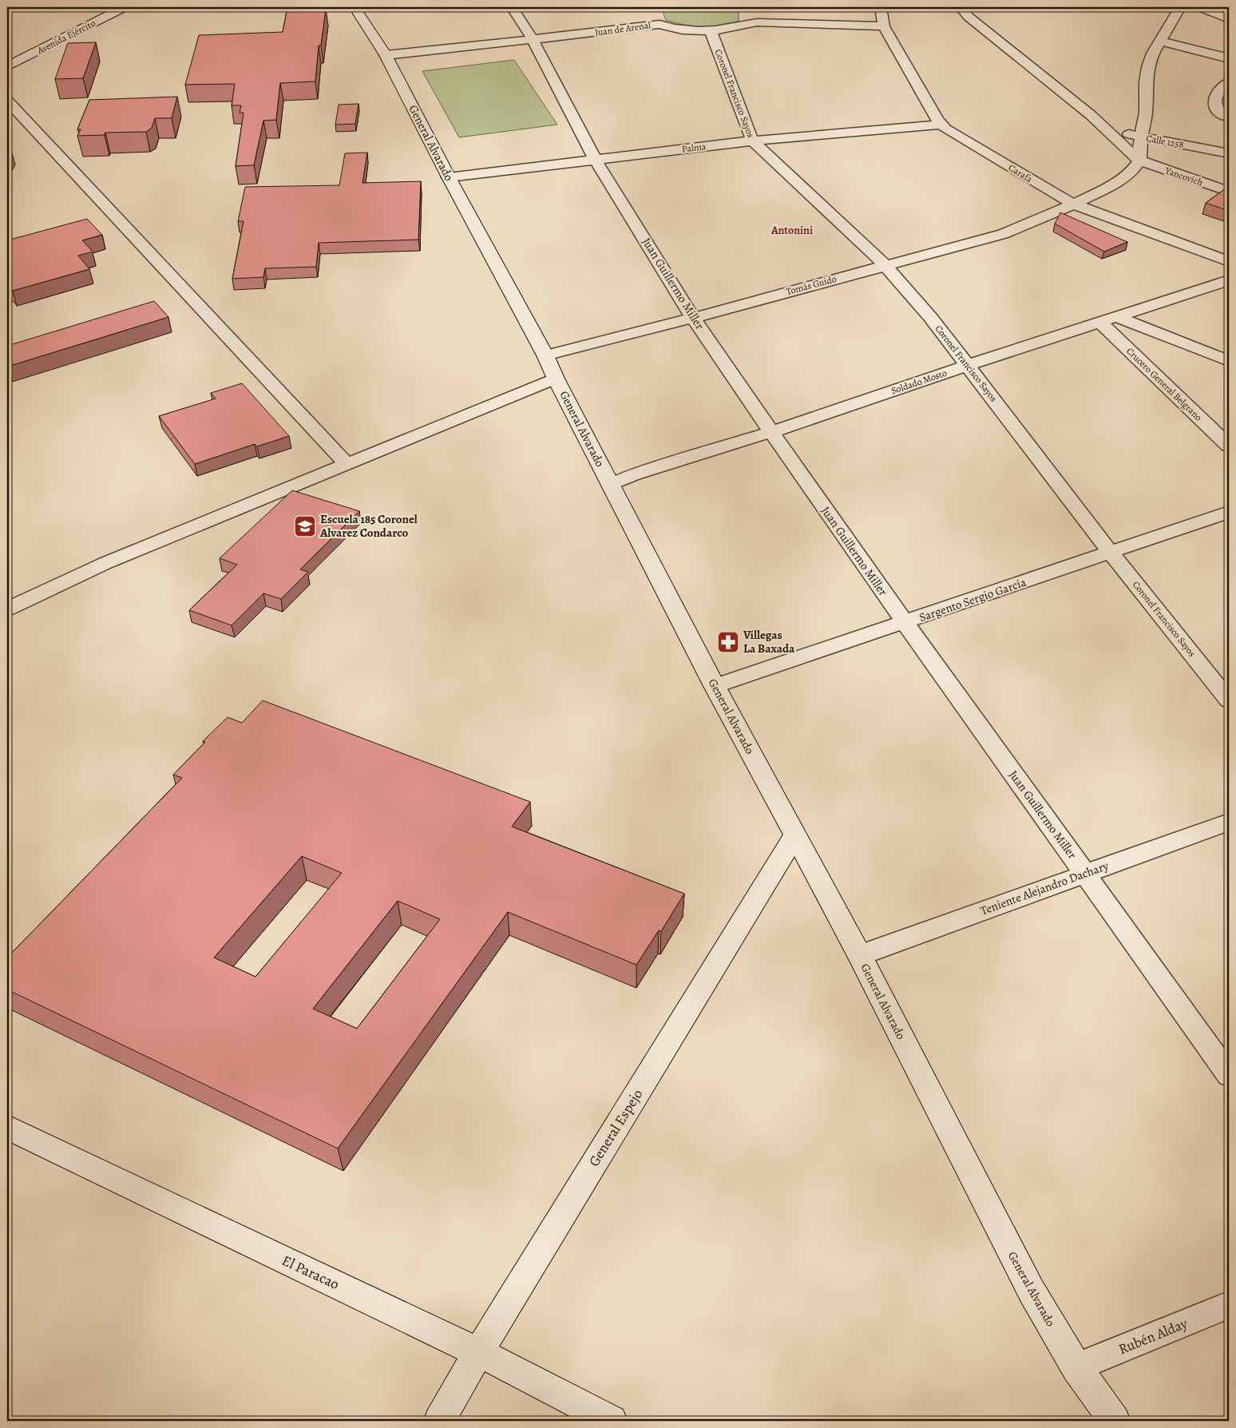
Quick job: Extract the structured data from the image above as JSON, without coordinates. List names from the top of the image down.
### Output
{
  "streets": {
    "street": [
      "Juan de Arenal",
      "Avenida Ejército",
      "Coronel Francisco Sayos",
      "Calle 1258",
      "General Alvarado",
      "Palma",
      "Carafa",
      "Yancovich",
      "Juan Guillermo Miller",
      "Tomás Guido",
      "Soldado Mosto",
      "Crucero General Belgrano",
      "Sargento Sergio García",
      "Teniente Alejandro Dachary",
      "General Espejo",
      "El Paracao",
      "Rubén Alday"
    ]
  },
  "crossings": [
    ["Juan de Arenal", "Coronel Francisco Sayos"],
    ["Juan de Arenal", "General Alvarado"],
    ["Juan de Arenal", "Carafa"],
    ["Juan de Arenal", "Juan Guillermo Miller"],
    ["Coronel Francisco Sayos", "Palma"],
    ["Coronel Francisco Sayos", "Tomás Guido"],
    ["Coronel Francisco Sayos", "Soldado Mosto"],
    ["Coronel Francisco Sayos", "Sargento Sergio García"],
    ["General Alvarado", "Palma"],
    ["General Alvarado", "Tomás Guido"],
    ["General Alvarado", "Soldado Mosto"],
    ["General Alvarado", "Sargento Sergio García"],
    ["General Alvarado", "Teniente Alejandro Dachary"],
    ["General Alvarado", "General Espejo"],
    ["General Alvarado", "Rubén Alday"],
    ["Palma", "Carafa"],
    ["Palma", "Juan Guillermo Miller"],
    ["Carafa", "Tomás Guido"],
    ["Juan Guillermo Miller", "Tomás Guido"],
    ["Juan Guillermo Miller", "Soldado Mosto"],
    ["Juan Guillermo Miller", "Sargento Sergio García"],
    ["Juan Guillermo Miller", "Teniente Alejandro Dachary"],
    ["Soldado Mosto", "Crucero General Belgrano"],
    ["General Espejo", "El Paracao"]
  ],
  "districts": ["Antonini"],
  "places": {
    "school or university": ["Escuela 185 Coronel Alvarez Condarco"],
    "pharmacy": ["Villegas La Baxada"]
  }
}
